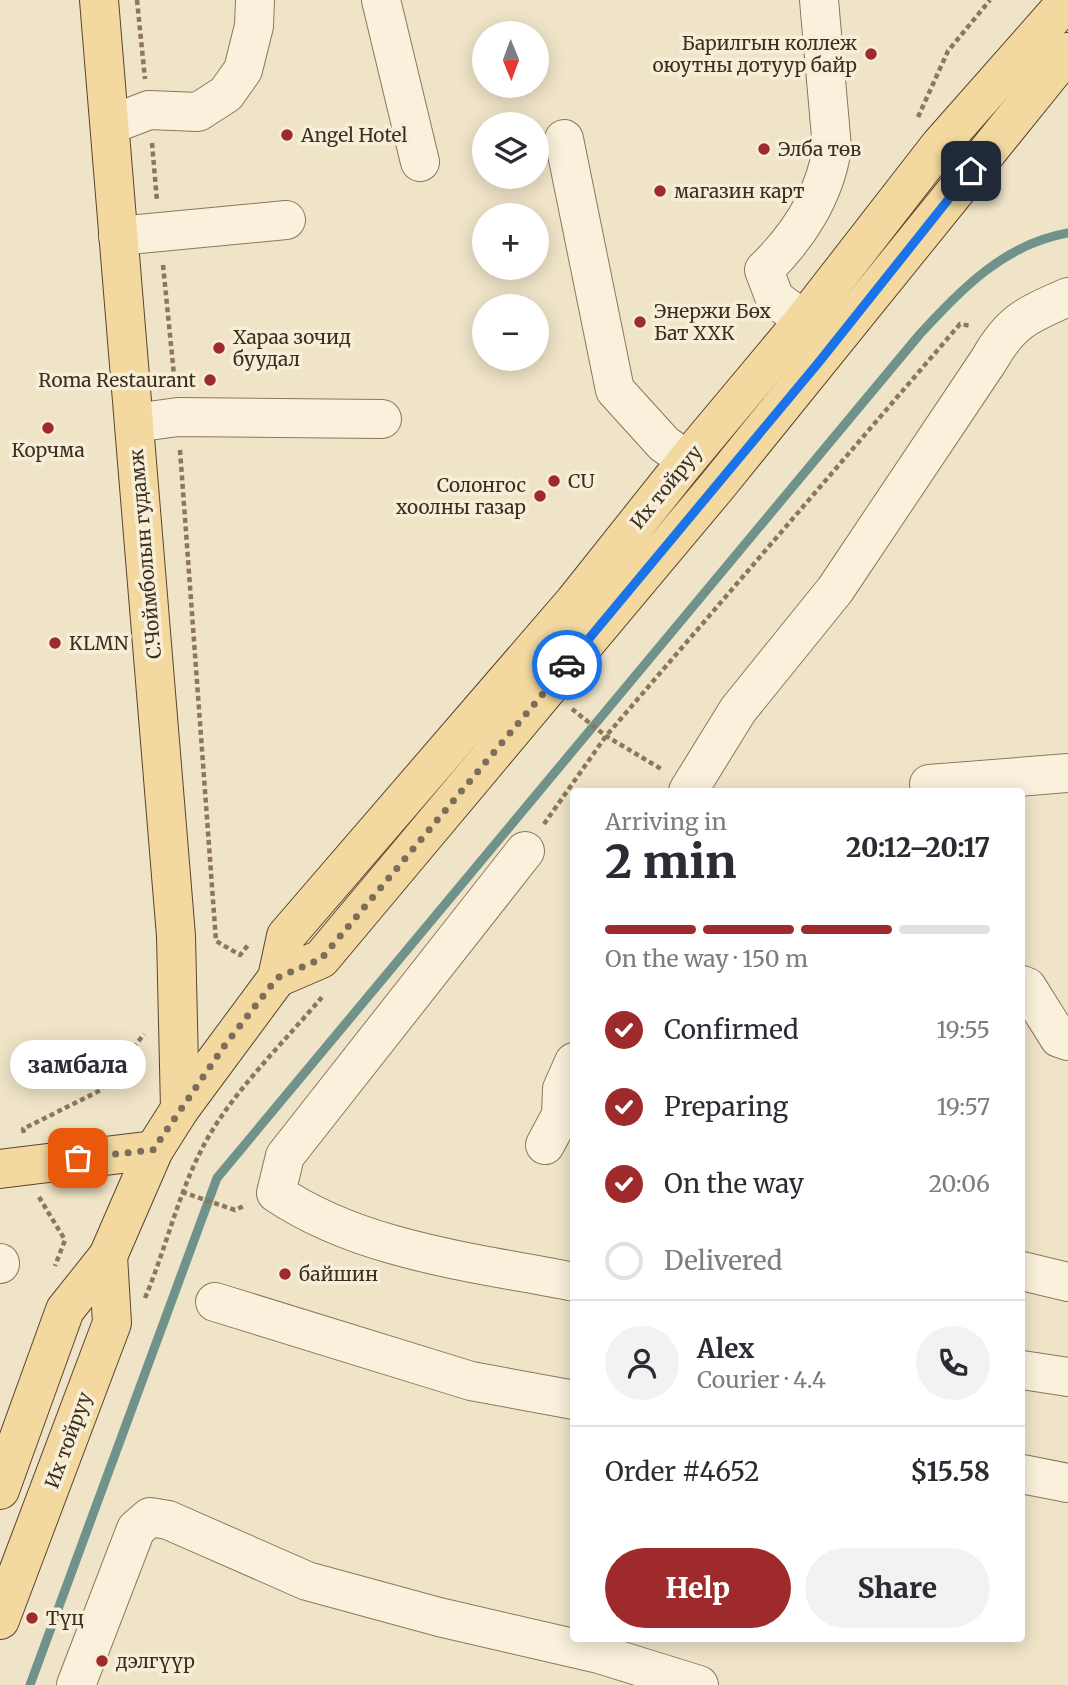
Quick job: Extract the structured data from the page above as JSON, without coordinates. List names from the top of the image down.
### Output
{
  "streets": {
    "main road": ["Их тойруу", "С.Чоймболын гудамж"]
  },
  "crossings": [
    ["Их тойруу", "С.Чоймболын гудамж"]
  ],
  "places": [
    "Барилгын коллеж оюутны дотуур байр",
    "Angel Hotel",
    "Элба төв",
    "магазин карт",
    "Энержи Бөх Бат ХХК",
    "Хараа зочид буудал",
    "Roma Restaurant",
    "Корчма",
    "CU",
    "Солонгос хоолны газар",
    "KLMN",
    "замбала",
    "байшин",
    "Түц",
    "дэлгүүр"
  ],
  "north": "bottom",
  "page": {
    "map_buttons": ["+", "−"],
    "heading": ["2 min", "Arriving in", "20:12–20:17"],
    "panel": [
      "Alex",
      "Courier · 4.4",
      "Order #4652",
      "$15.58"
    ],
    "bar": "On the way · 150 m",
    "list": [
      ["Confirmed", "19:55"],
      ["Preparing", "19:57"],
      ["On the way", "20:06"],
      "Delivered"
    ],
    "bubble": "замбала",
    "buttons": ["Help", "Share"]
  }
}
